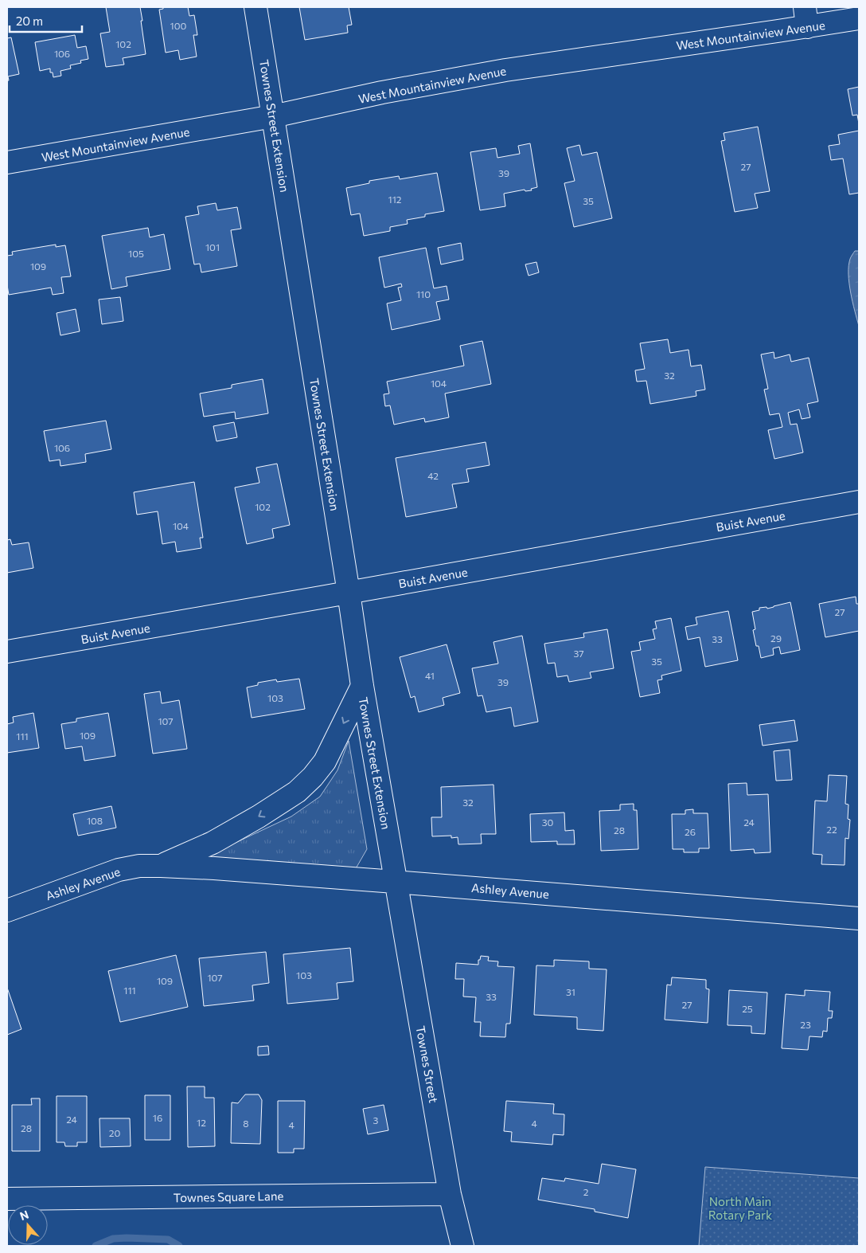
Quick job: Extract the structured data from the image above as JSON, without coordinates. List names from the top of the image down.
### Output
{
  "streets": {
    "street": [
      "West Mountainview Avenue",
      "Townes Street Extension",
      "Buist Avenue",
      "Ashley Avenue",
      "Townes Street",
      "Townes Square Lane"
    ]
  },
  "crossings": [
    ["West Mountainview Avenue", "Townes Street Extension"],
    ["Townes Street Extension", "Buist Avenue"],
    ["Townes Street Extension", "Ashley Avenue"],
    ["Townes Street Extension", "Townes Street"],
    ["Ashley Avenue", "Townes Street"],
    ["Townes Street", "Townes Square Lane"]
  ],
  "parks": ["North Main Rotary Park"],
  "house_numbers": [
    "100",
    "102",
    "106",
    "27",
    "39",
    "112",
    "35",
    "101",
    "105",
    "109",
    "110",
    "32",
    "104",
    "106",
    "42",
    "102",
    "104",
    "27",
    "29",
    "33",
    "37",
    "35",
    "41",
    "39",
    "103",
    "107",
    "109",
    "111",
    "32",
    "108",
    "30",
    "24",
    "22",
    "28",
    "26",
    "103",
    "107",
    "109",
    "111",
    "31",
    "33",
    "27",
    "25",
    "23",
    "16",
    "24",
    "3",
    "12",
    "8",
    "4",
    "4",
    "28",
    "20",
    "2"
  ],
  "scale_bar": "20 m",
  "north": "top"
}
